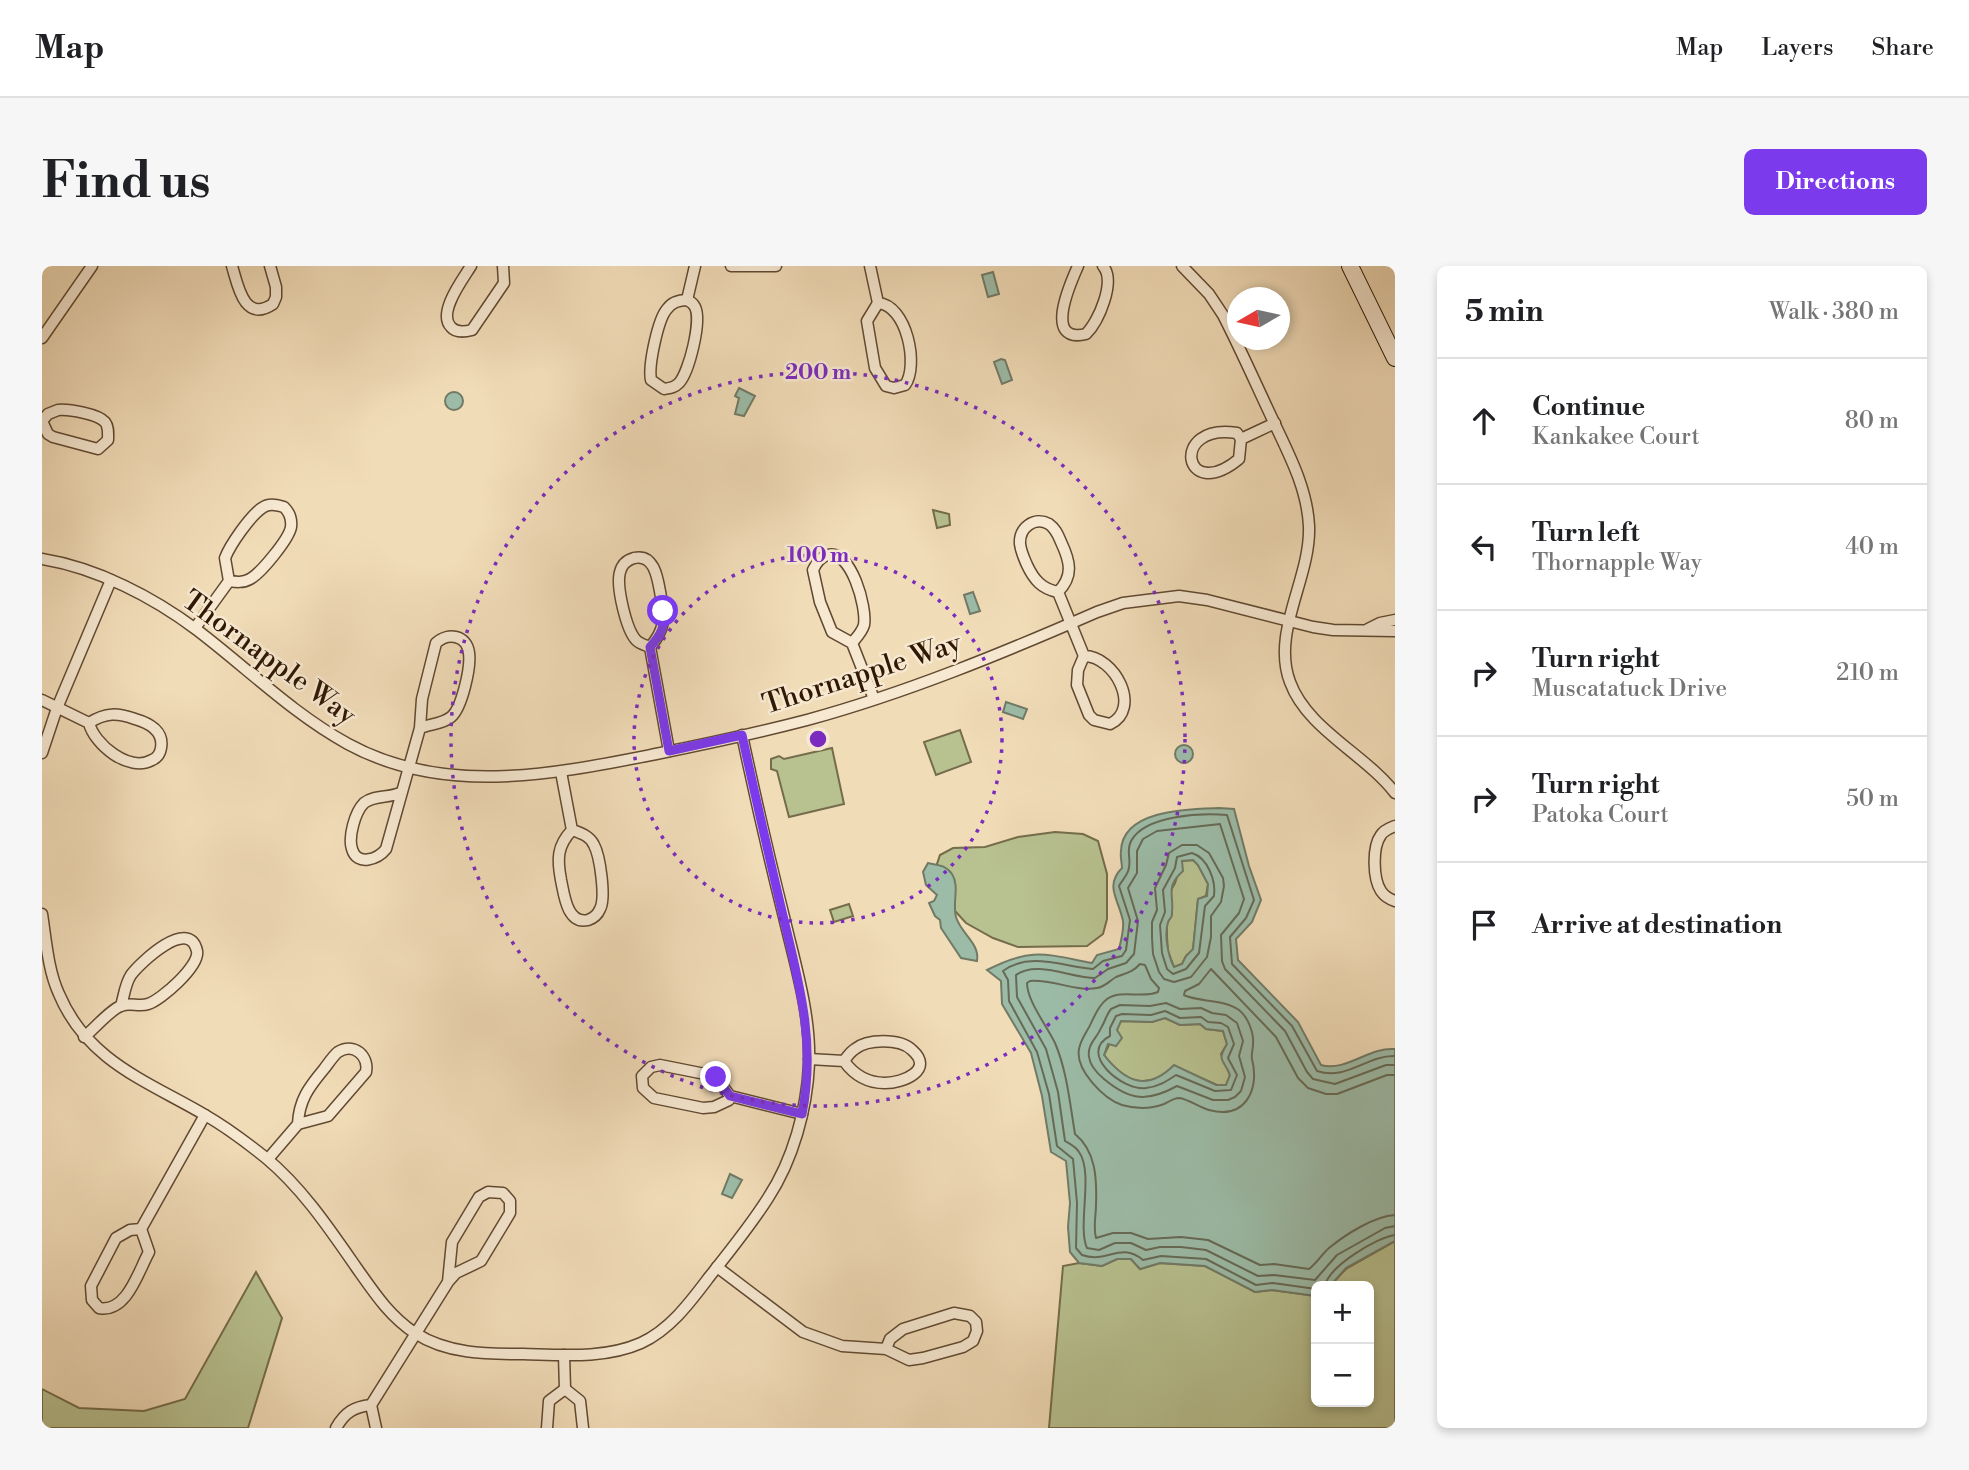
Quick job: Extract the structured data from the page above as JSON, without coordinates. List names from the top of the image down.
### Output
{
  "streets": {
    "street": ["Thornapple Way"]
  },
  "north": "left",
  "page": {
    "header": "Map",
    "nav": ["Map", "Layers", "Share"],
    "buttons": "Directions",
    "title": "Find us",
    "heading": ["5 min", "Walk · 380 m"],
    "list": [
      ["Continue", "Kankakee Court", "80 m"],
      ["Turn left", "Thornapple Way", "40 m"],
      ["Turn right", "Muscatatuck Drive", "210 m"],
      ["Turn right", "Patoka Court", "50 m"],
      "Arrive at destination"
    ],
    "map_buttons": ["+", "−"]
  },
  "rings": ["200 m", "100 m"]
}
